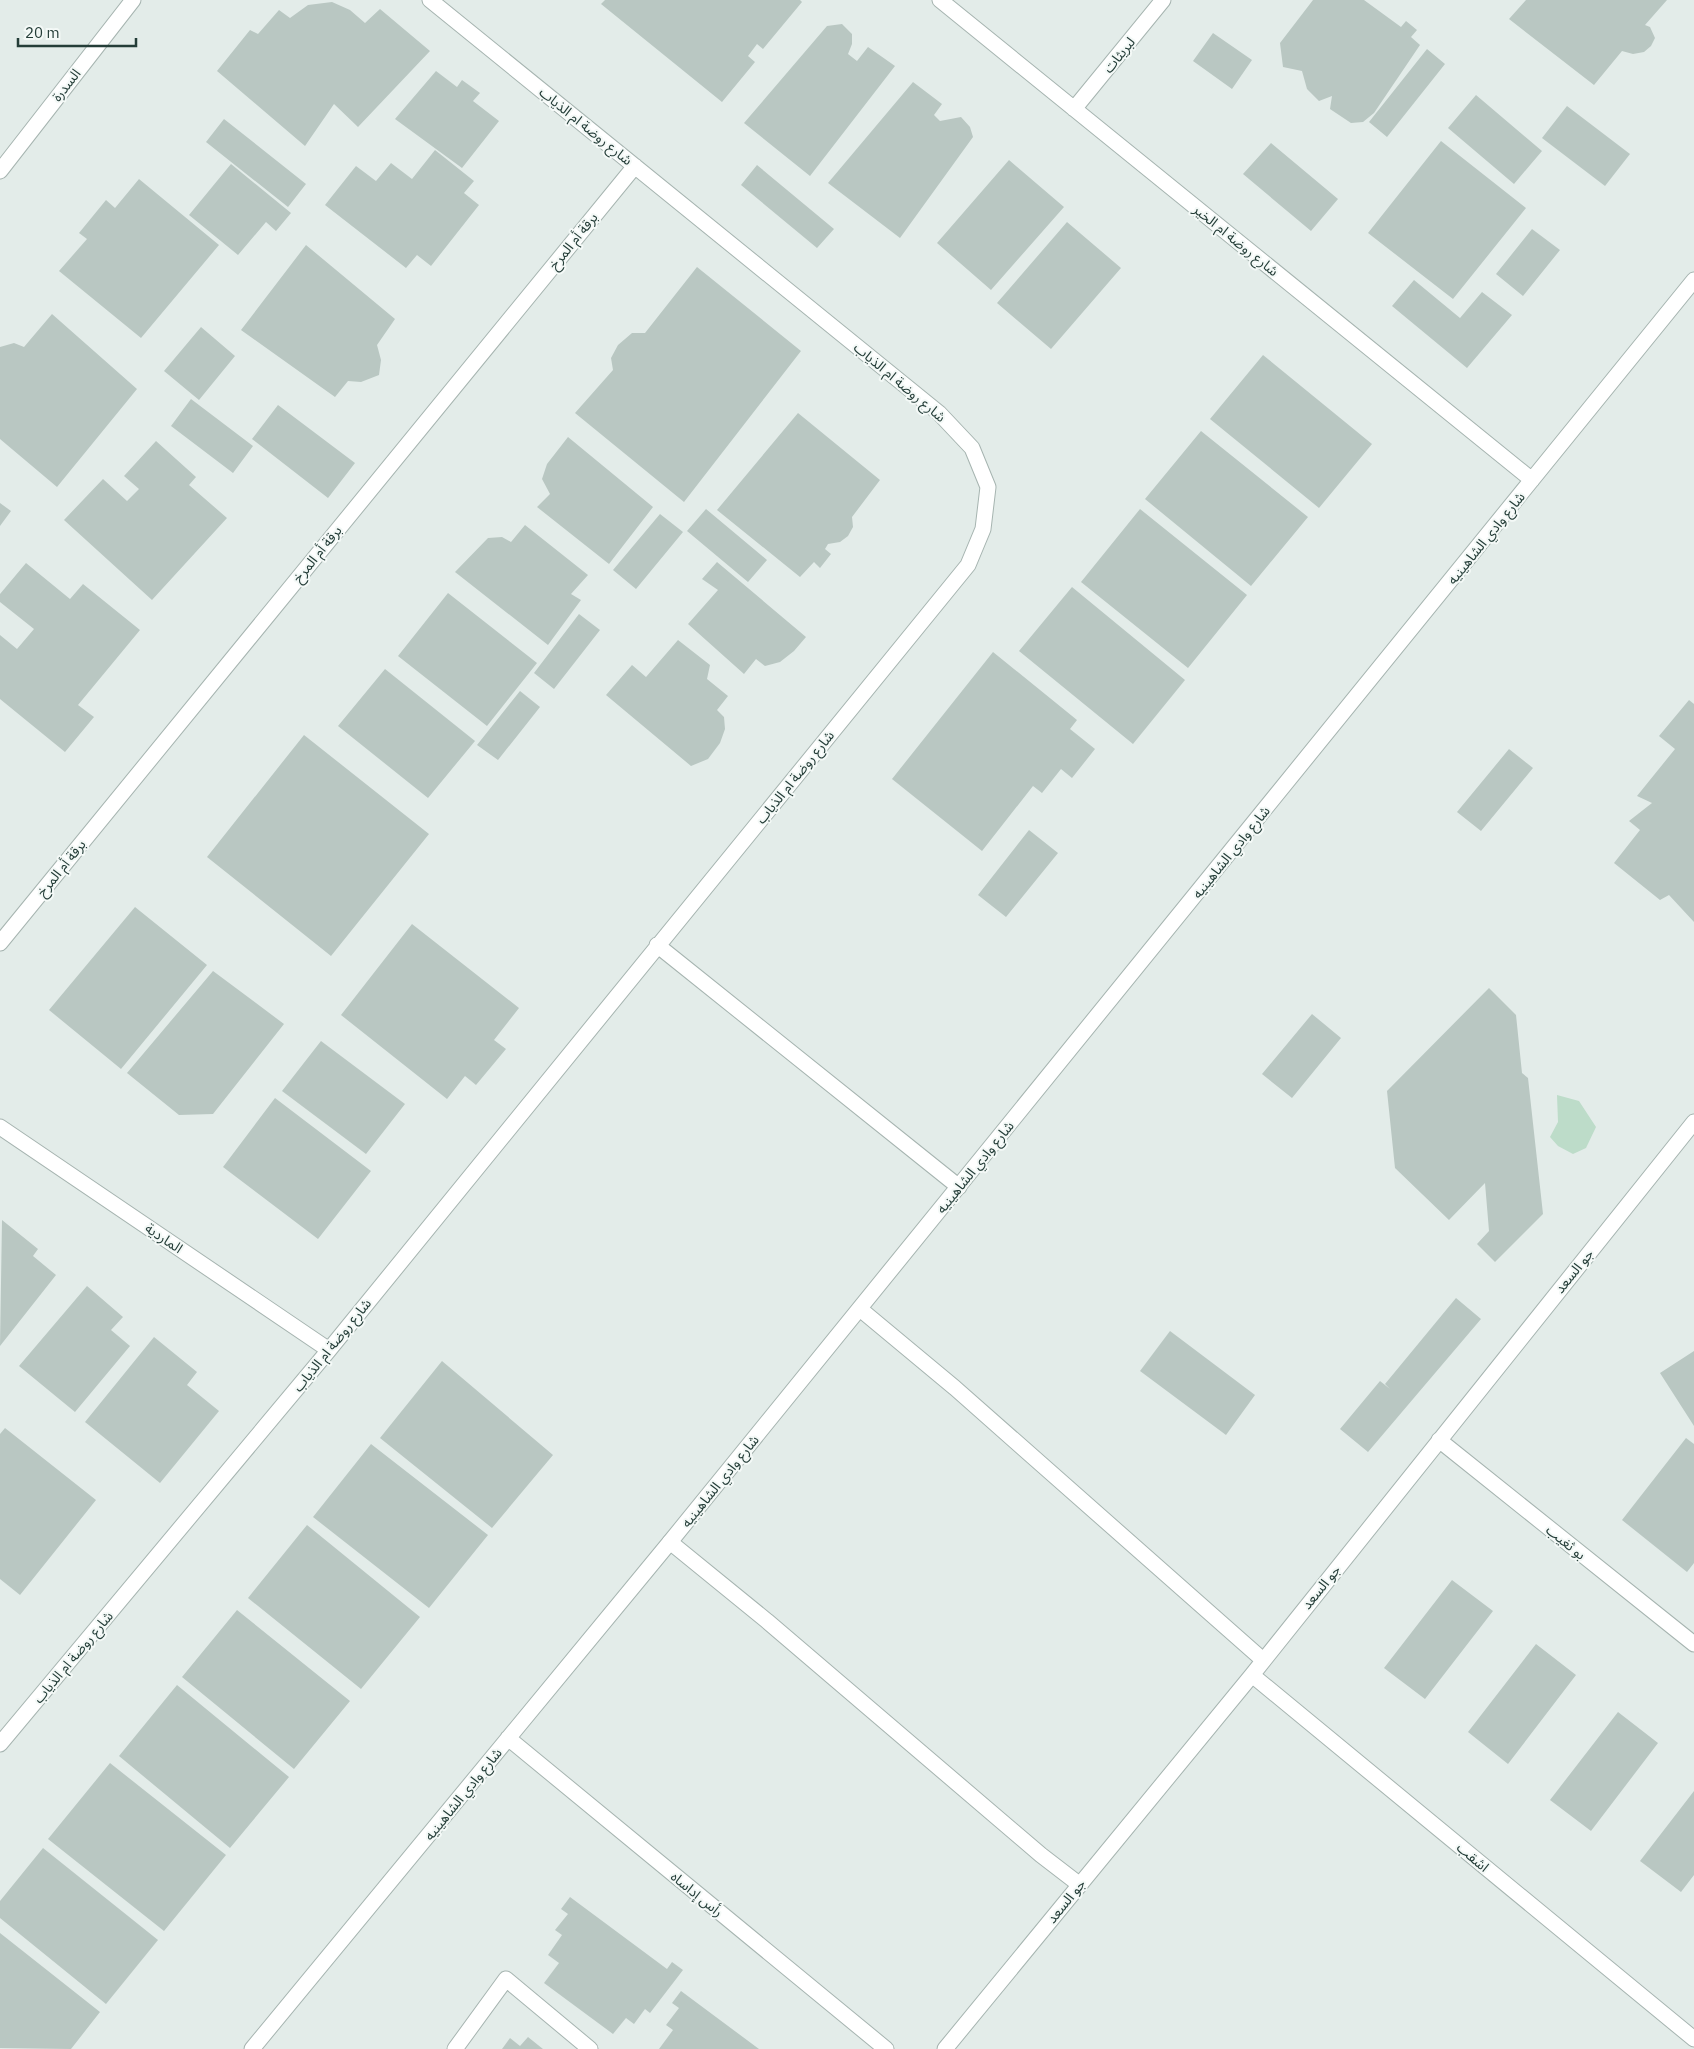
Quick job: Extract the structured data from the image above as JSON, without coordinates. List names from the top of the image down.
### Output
{
  "streets": {
    "street": [
      "لبريثات",
      "السدرة",
      "شارع روضة ام الذياب",
      "شارع روضة ام الخير",
      "برقة أم المرخ",
      "شارع وادي الشاهينيه",
      "الماردية",
      "جو السعد",
      "بو ثغيب",
      "اشقب",
      "رأس إداساه"
    ]
  },
  "crossings": [
    ["لبريثات", "شارع روضة ام الخير"],
    ["شارع روضة ام الذياب", "برقة أم المرخ"],
    ["شارع روضة ام الذياب", "الماردية"],
    ["شارع روضة ام الخير", "شارع وادي الشاهينيه"],
    ["شارع وادي الشاهينيه", "رأس إداساه"],
    ["جو السعد", "بو ثغيب"],
    ["جو السعد", "اشقب"]
  ],
  "scale_bar": "20 m"
}
